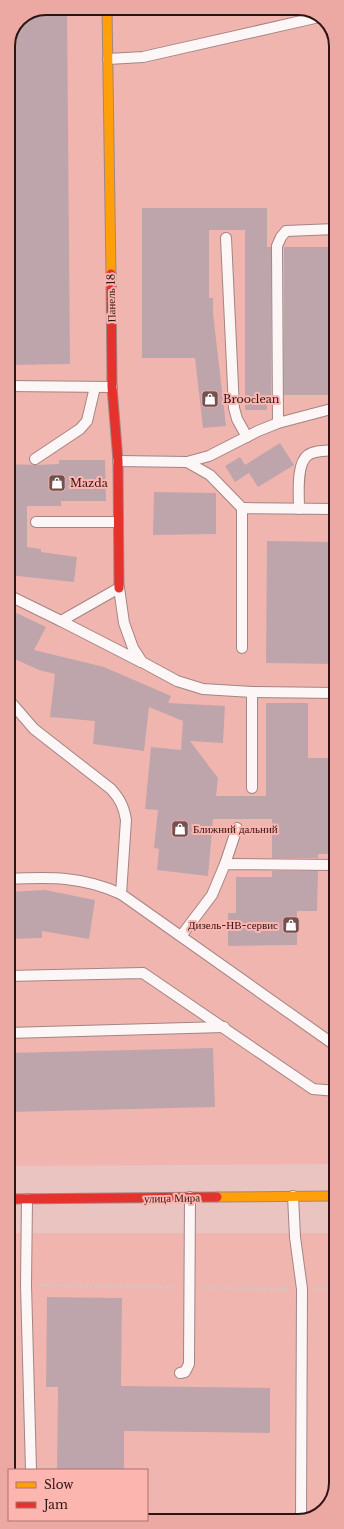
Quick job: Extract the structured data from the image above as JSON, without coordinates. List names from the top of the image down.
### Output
{
  "streets": {
    "street": ["Панель 18", "улица Мира"]
  },
  "places": {
    "shop": [
      "Brooсlean",
      "Mazda",
      "Ближний дальний",
      "Дизель-НВ-сервис"
    ]
  },
  "legend": ["Slow", "Jam"]
}
